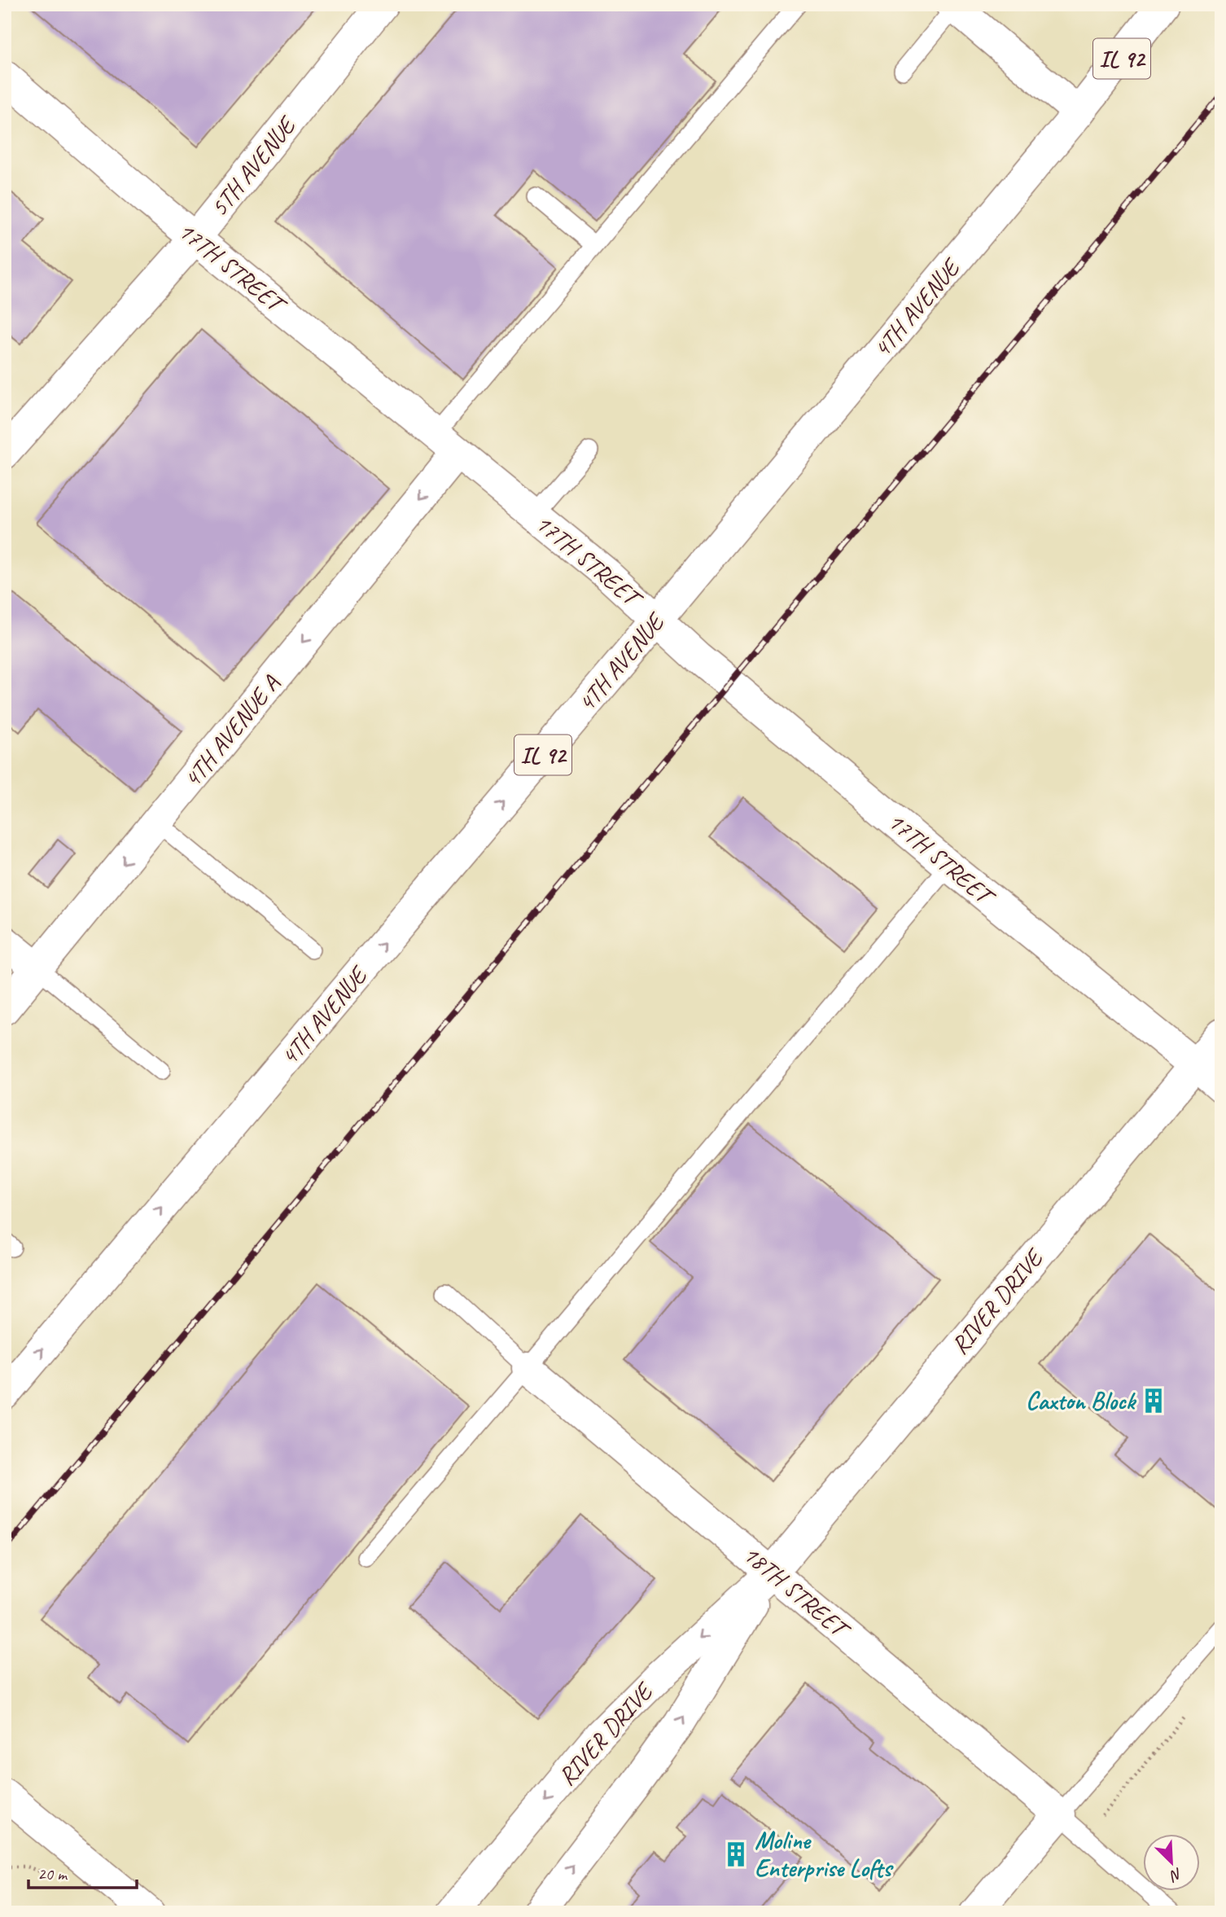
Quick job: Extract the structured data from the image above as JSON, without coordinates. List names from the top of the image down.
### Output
{
  "streets": {
    "street": [
      "IL 92",
      "5TH AVENUE",
      "17TH STREET",
      "4TH AVENUE",
      "4TH AVENUE A",
      "RIVER DRIVE",
      "18TH STREET"
    ]
  },
  "crossings": [
    ["5TH AVENUE", "17TH STREET"],
    ["17TH STREET", "4TH AVENUE"],
    ["17TH STREET", "4TH AVENUE A"],
    ["17TH STREET", "RIVER DRIVE"],
    ["RIVER DRIVE", "18TH STREET"]
  ],
  "one_way": ["4TH AVENUE", "4TH AVENUE A"],
  "places": {
    "building": ["Caxton Block", "Moline Enterprise Lofts"]
  },
  "scale_bar": "20 m",
  "north": "bottom right"
}
